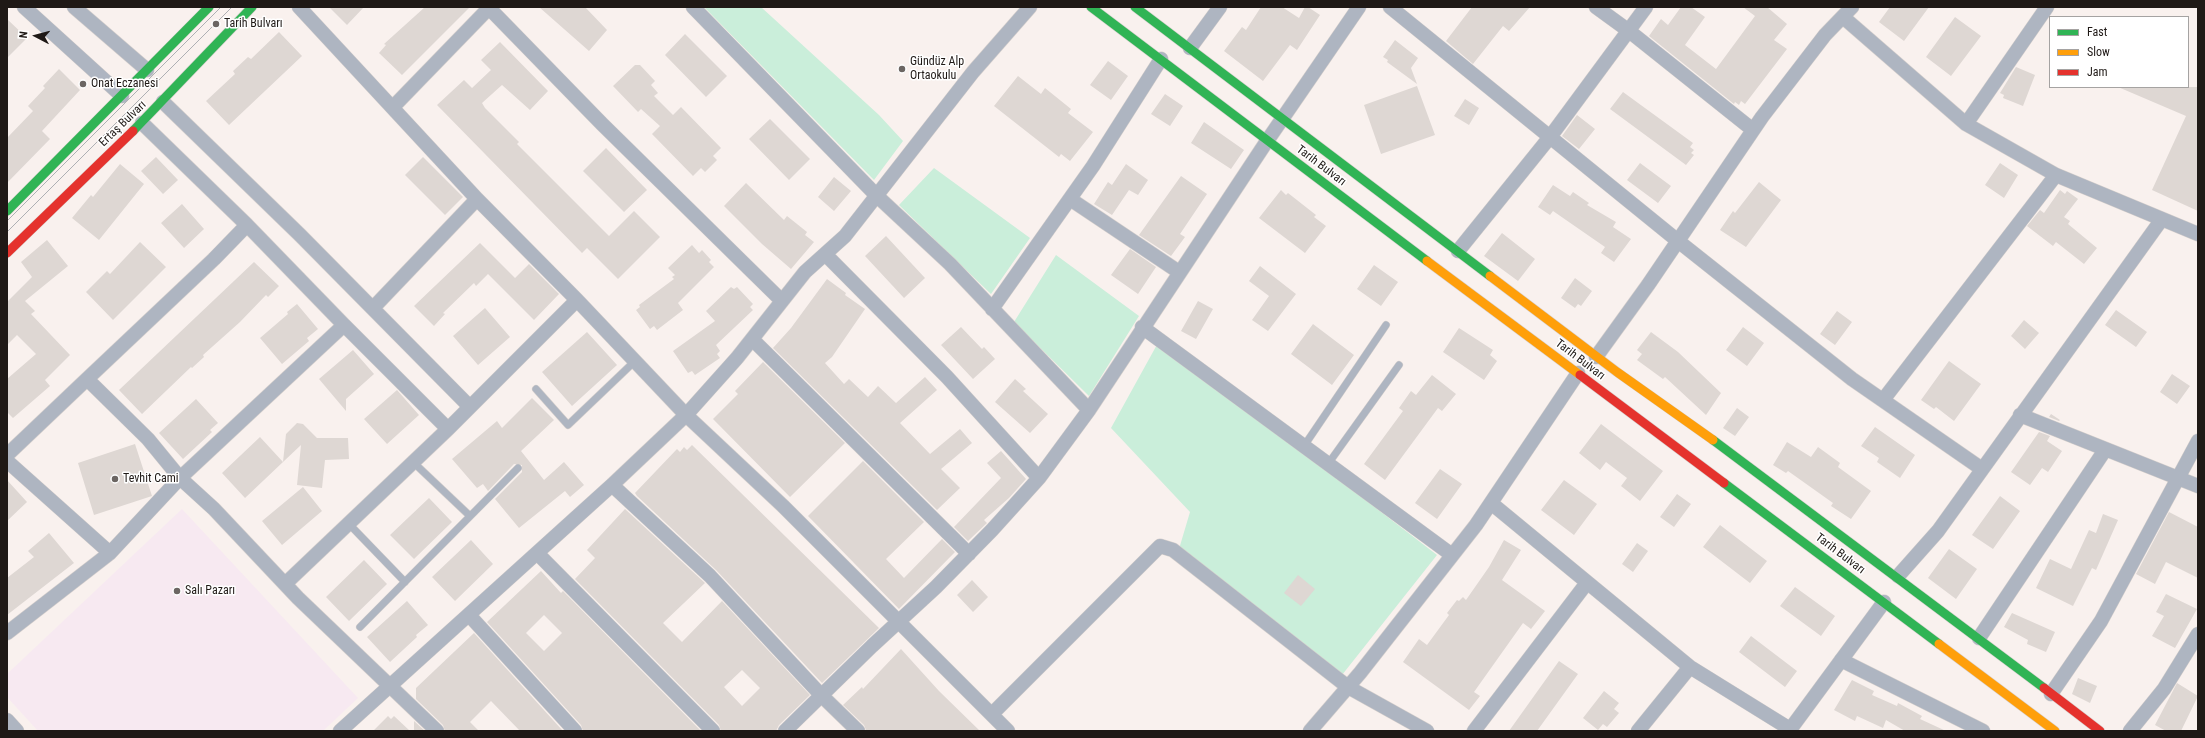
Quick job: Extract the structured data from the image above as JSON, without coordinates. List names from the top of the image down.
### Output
{
  "streets": {
    "main road": ["Ertaş Bulvarı", "Tarih Bulvarı"]
  },
  "places": [
    "Tarih Bulvarı",
    "Gündüz Alp Ortaokulu",
    "Onat Eczanesi",
    "Tevhit Cami",
    "Salı Pazarı"
  ],
  "legend": ["Fast", "Slow", "Jam"],
  "north": "left"
}
